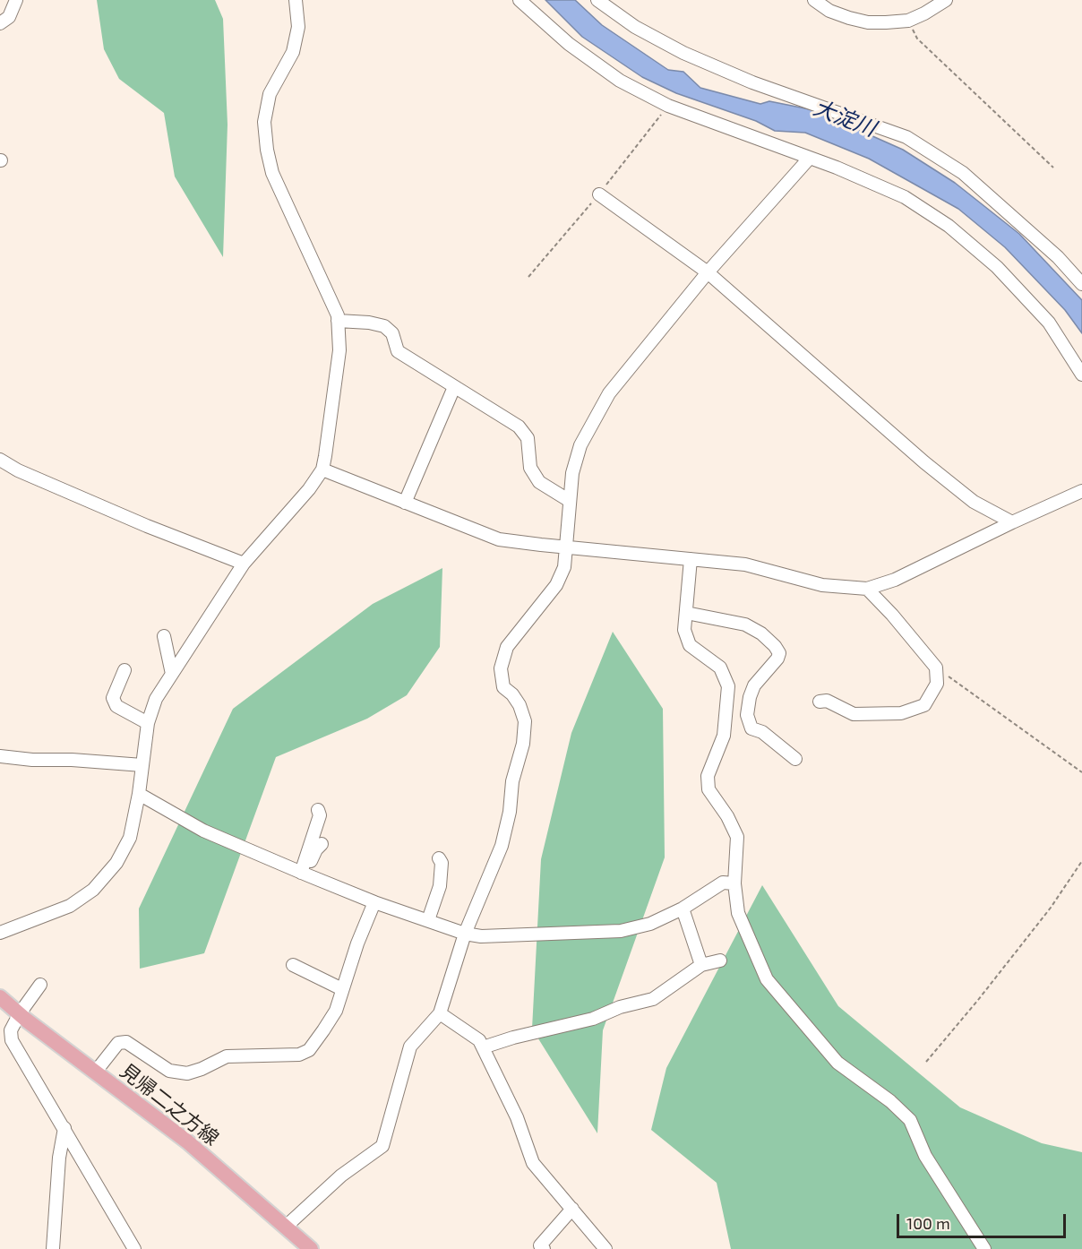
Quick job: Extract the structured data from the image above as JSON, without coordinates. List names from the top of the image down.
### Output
{
  "streets": {
    "main road": ["見帰二之方線"]
  },
  "water": ["大淀川"],
  "scale_bar": "100 m"
}
